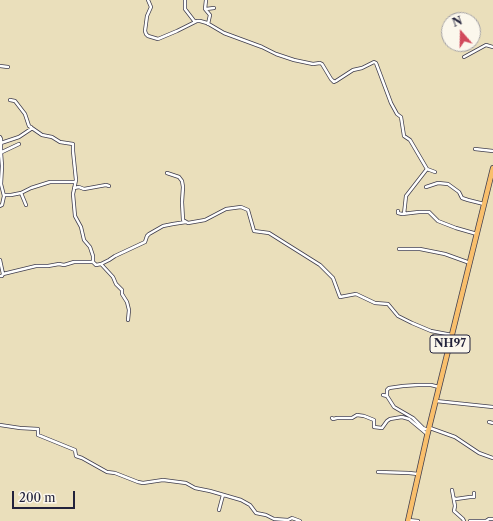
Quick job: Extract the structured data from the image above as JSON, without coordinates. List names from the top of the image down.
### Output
{
  "streets": {
    "highway": ["NH97"]
  },
  "scale_bar": "200 m",
  "north": "top"
}
